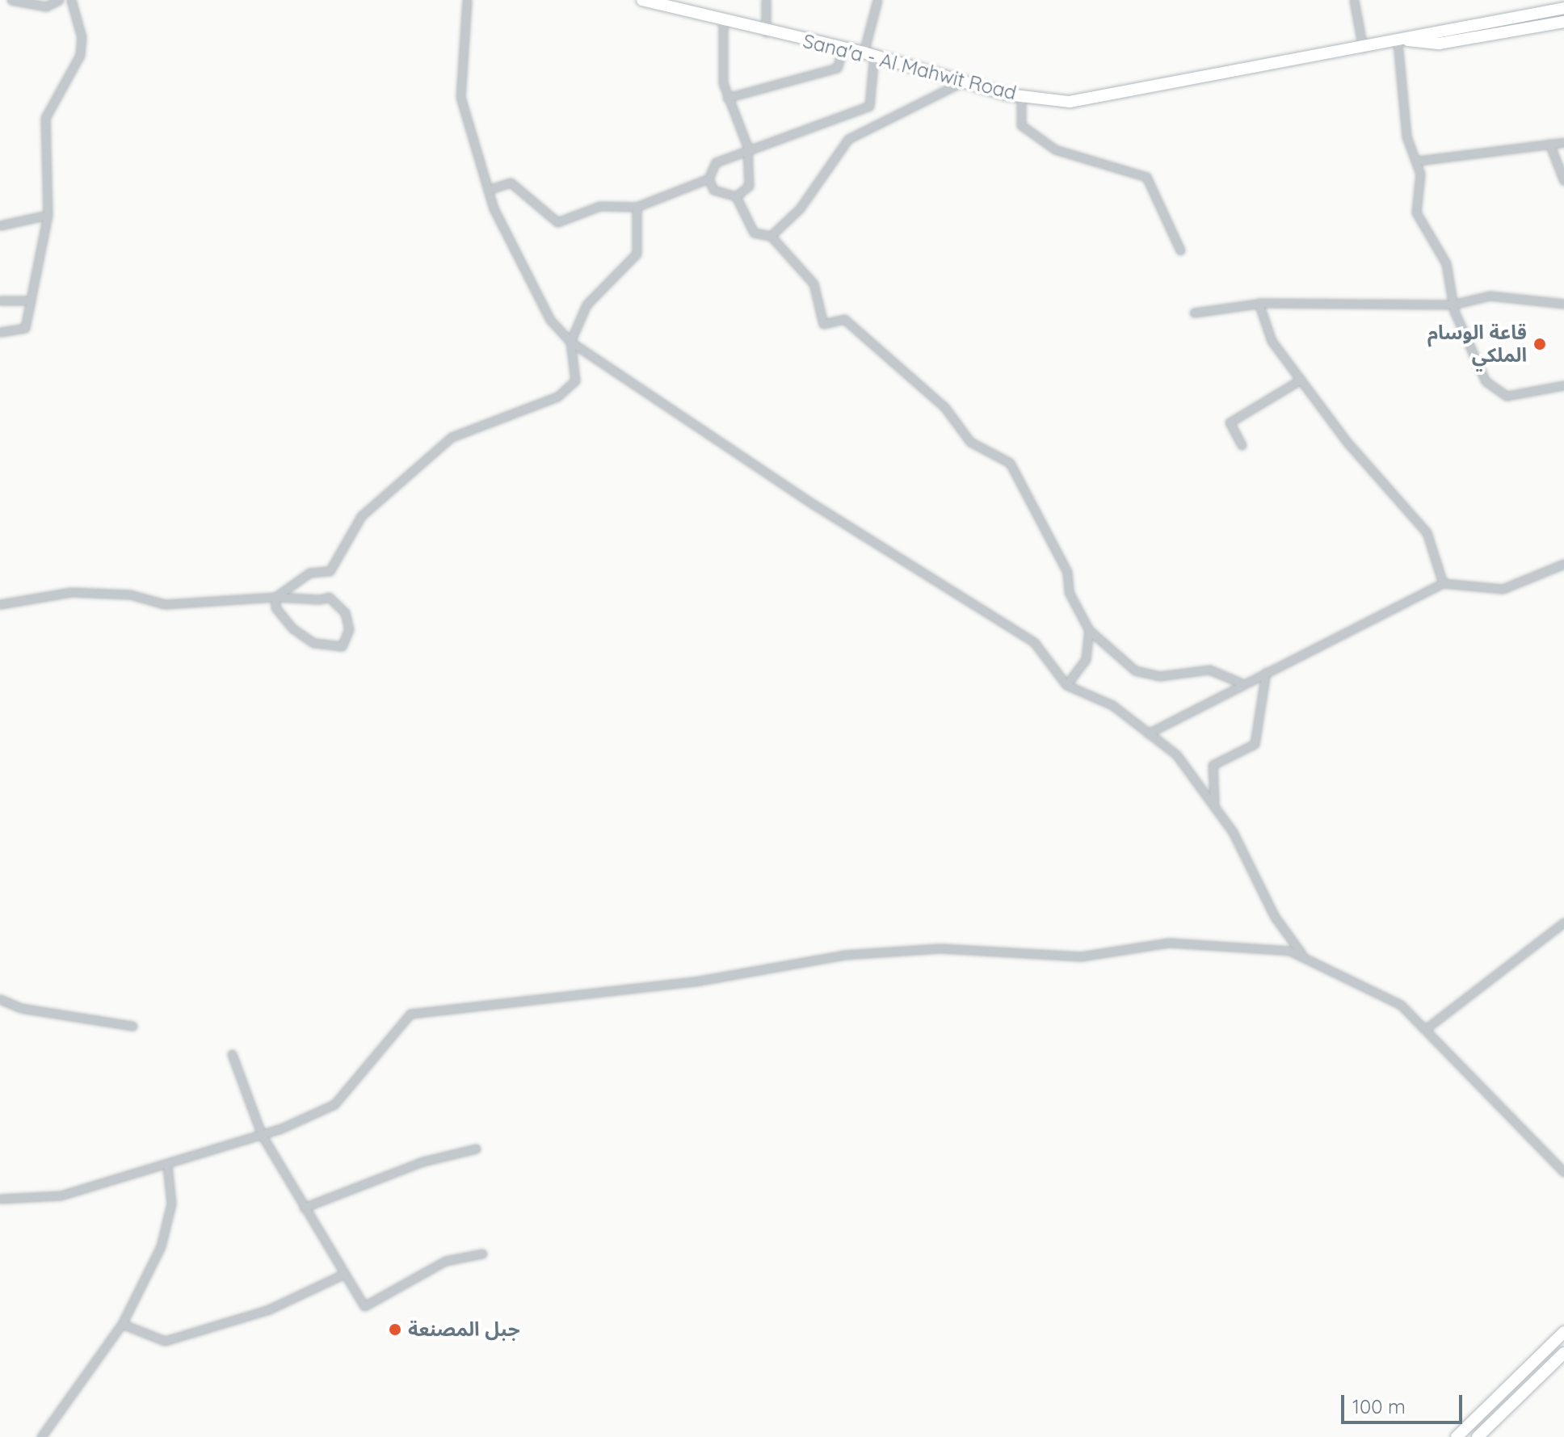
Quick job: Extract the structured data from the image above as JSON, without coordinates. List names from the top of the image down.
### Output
{
  "streets": {
    "main road": ["Sana'a - Al Mahwit Road"]
  },
  "places": ["قاعة الوسام الملكي", "جبل المصنعة"],
  "scale_bar": "100 m"
}
